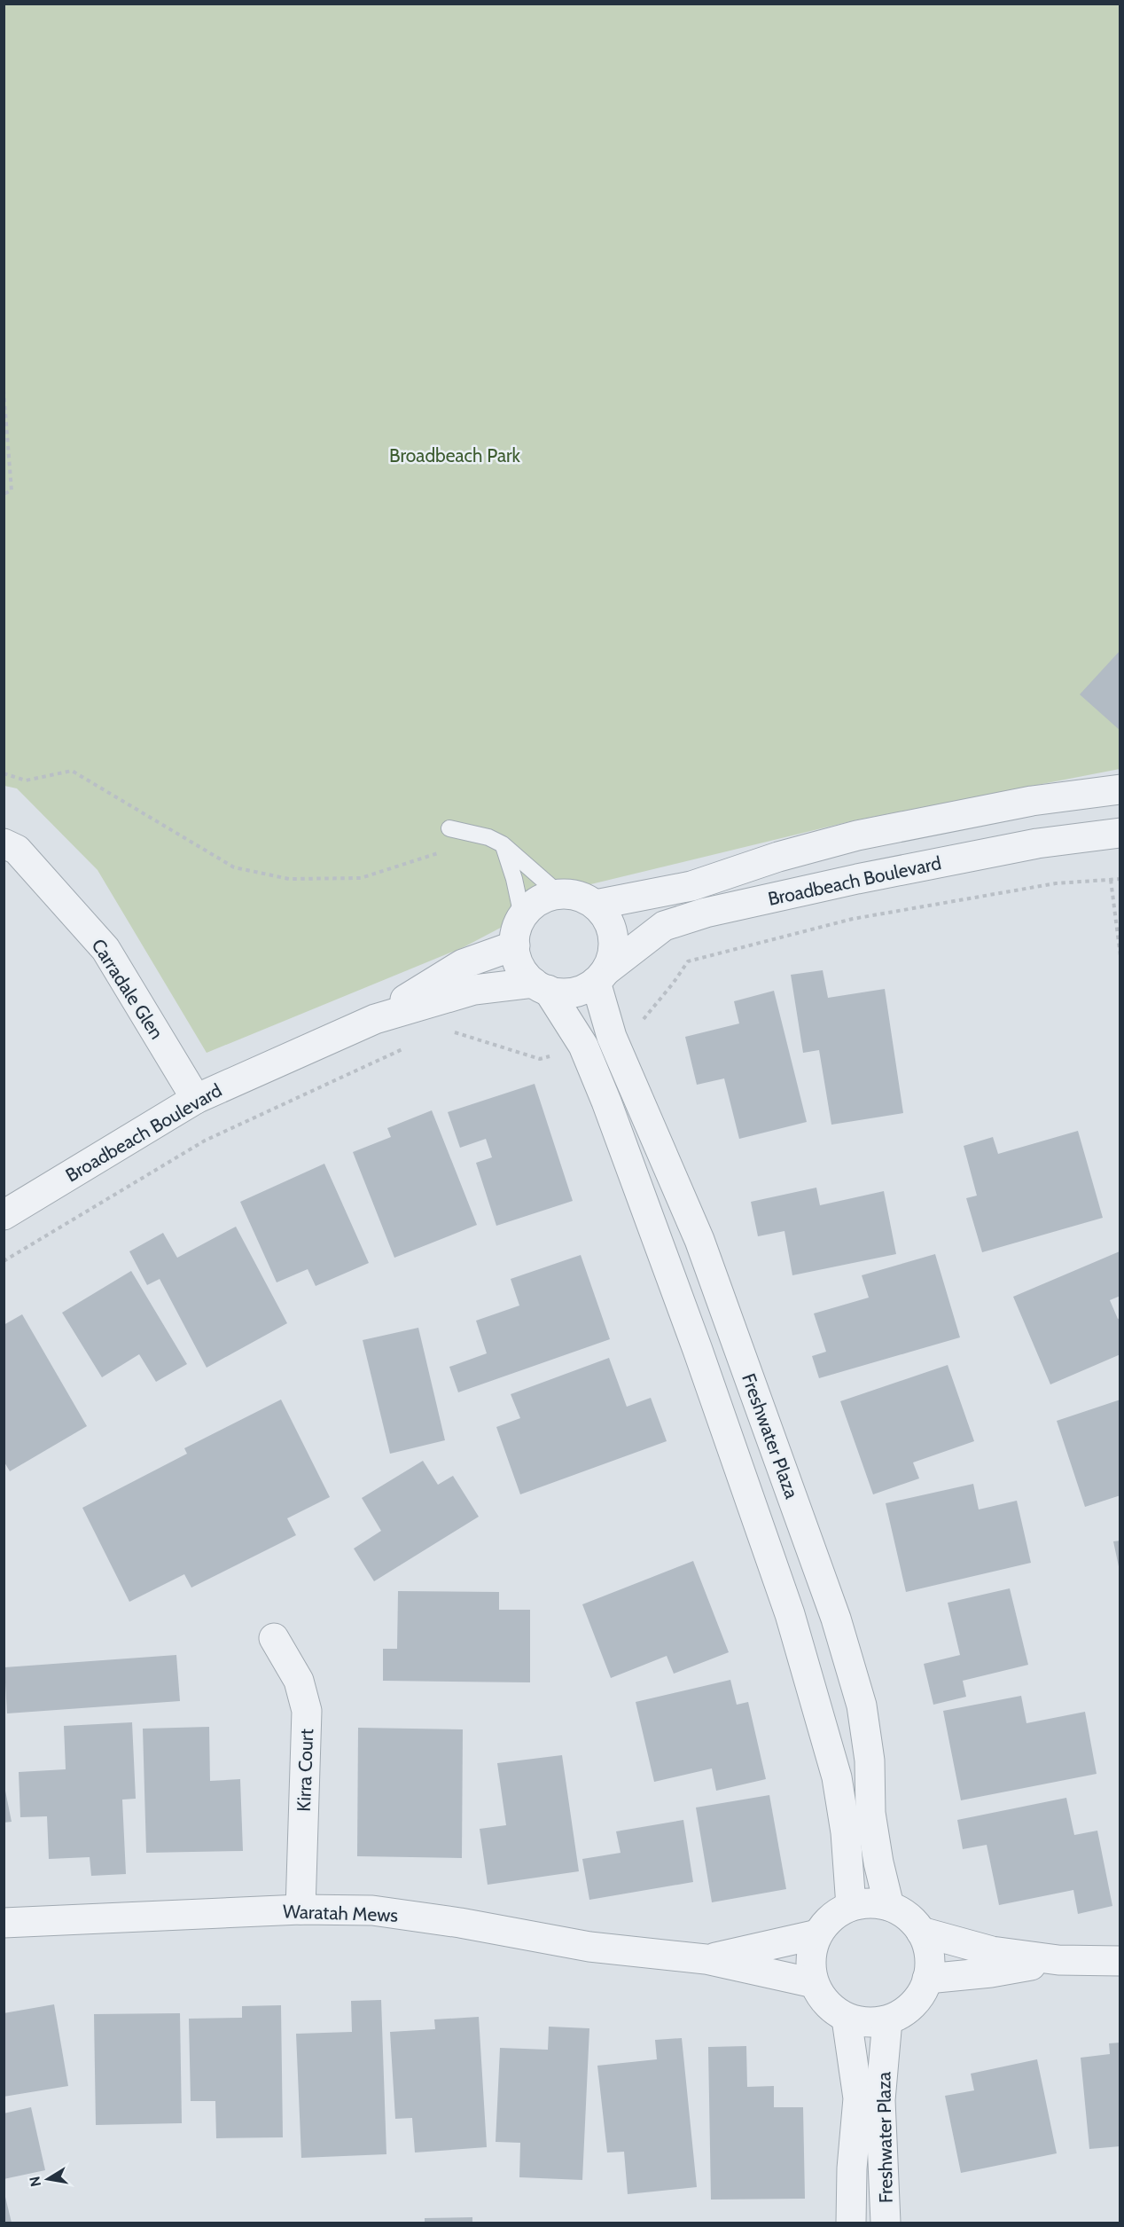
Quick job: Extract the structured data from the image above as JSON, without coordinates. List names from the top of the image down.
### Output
{
  "streets": {
    "street": [
      "Broadbeach Boulevard",
      "Carradale Glen",
      "Freshwater Plaza",
      "Kirra Court",
      "Waratah Mews"
    ]
  },
  "crossings": [
    ["Broadbeach Boulevard", "Carradale Glen"],
    ["Broadbeach Boulevard", "Freshwater Plaza"],
    ["Freshwater Plaza", "Waratah Mews"],
    ["Kirra Court", "Waratah Mews"]
  ],
  "parks": ["Broadbeach Park"],
  "north": "left"
}
